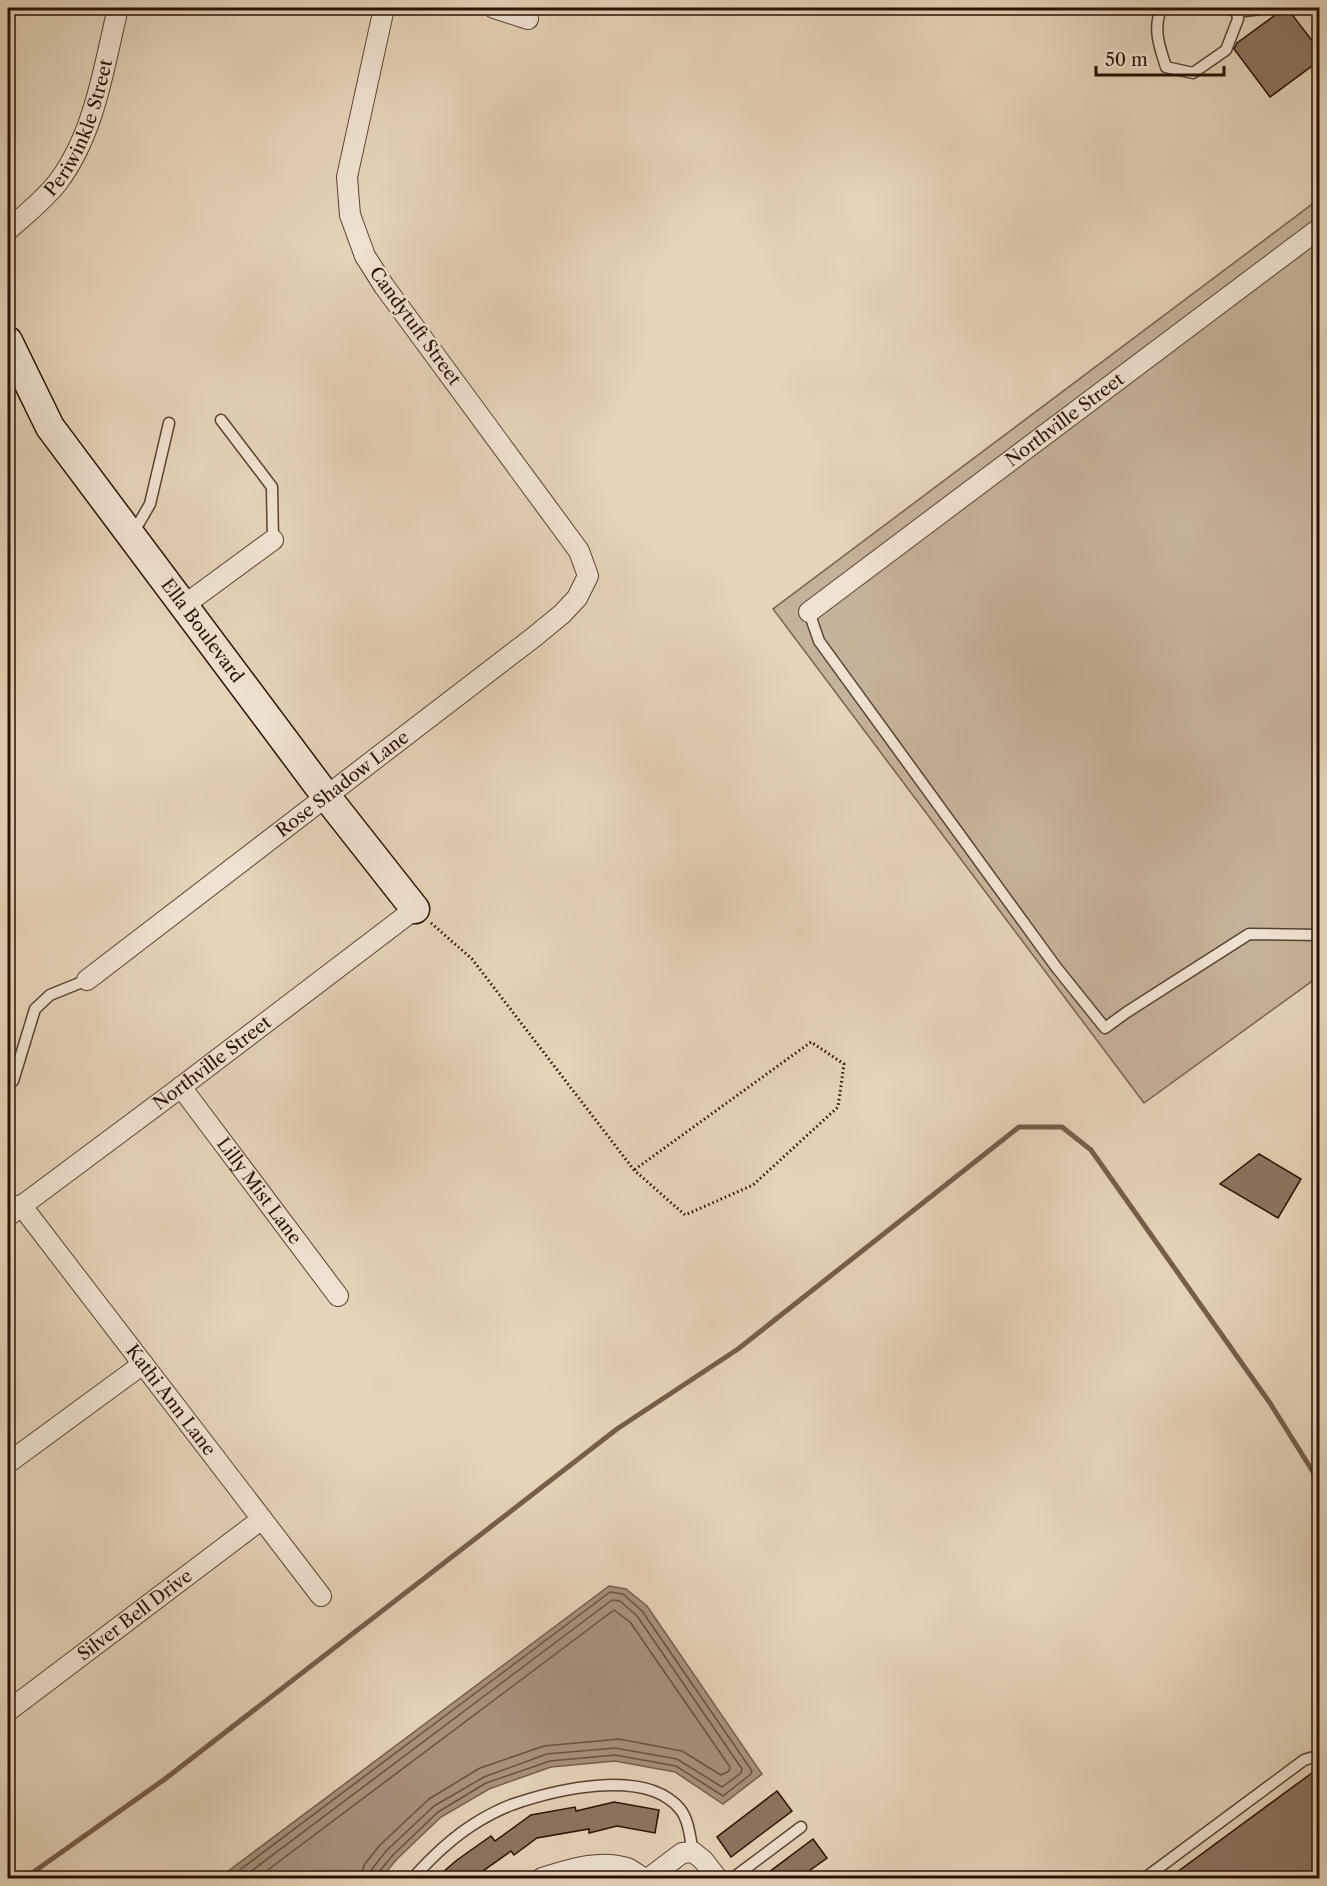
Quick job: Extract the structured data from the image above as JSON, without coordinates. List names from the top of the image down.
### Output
{
  "streets": {
    "street": [
      "Periwinkle Street",
      "Candytuft Street",
      "Northville Street",
      "Ella Boulevard",
      "Rose Shadow Lane",
      "Lilly Mist Lane",
      "Kathi Ann Lane",
      "Silver Bell Drive"
    ]
  },
  "crossings": [
    ["Candytuft Street", "Rose Shadow Lane"],
    ["Northville Street", "Ella Boulevard"],
    ["Northville Street", "Lilly Mist Lane"],
    ["Northville Street", "Kathi Ann Lane"],
    ["Ella Boulevard", "Rose Shadow Lane"],
    ["Kathi Ann Lane", "Silver Bell Drive"]
  ],
  "scale_bar": "50 m"
}
